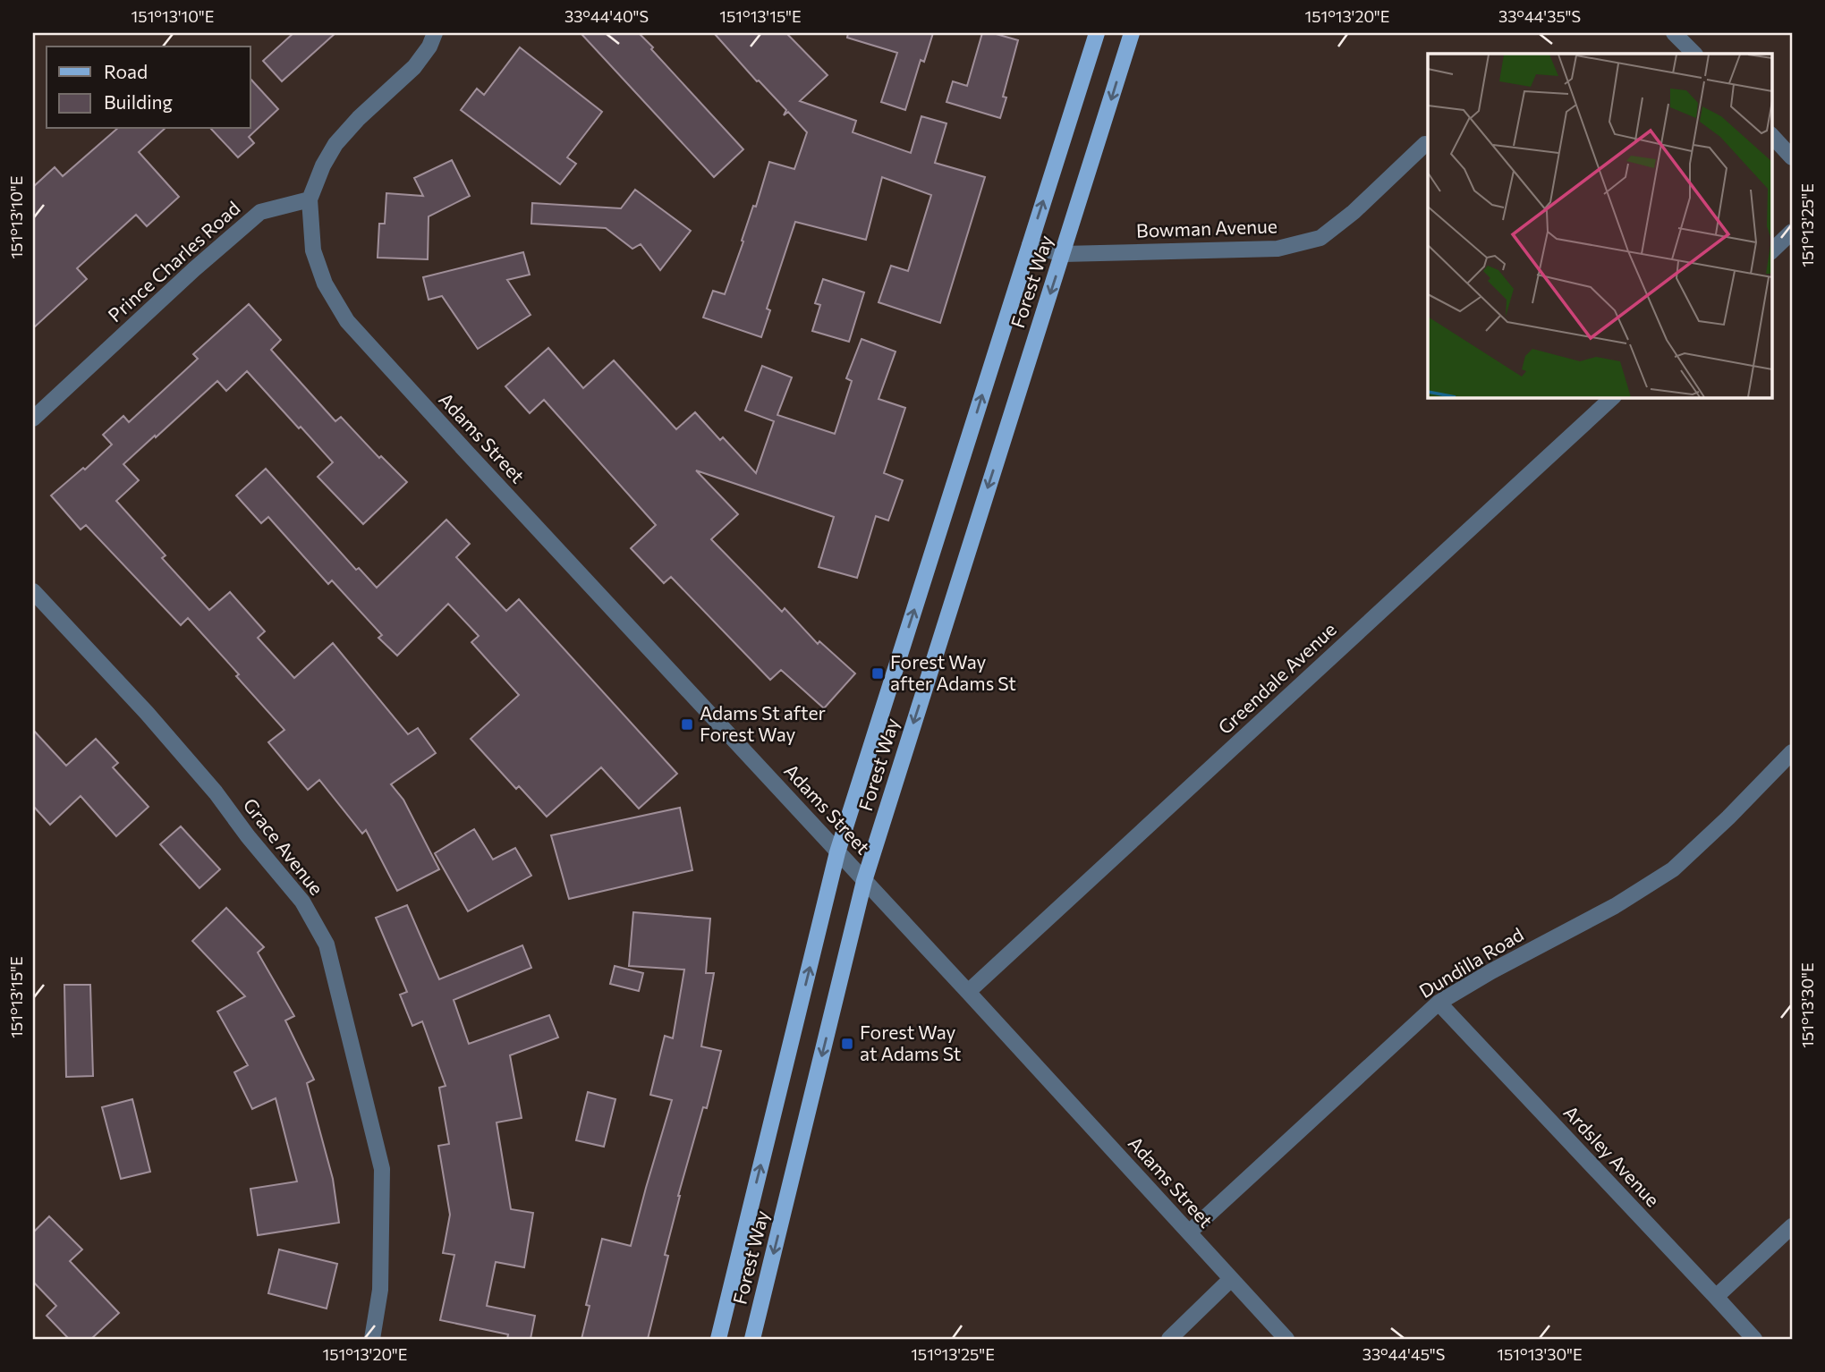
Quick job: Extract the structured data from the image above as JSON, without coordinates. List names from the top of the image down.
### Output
{
  "streets": {
    "main road": ["Forest Way"],
    "street": [
      "Bowman Avenue",
      "Prince Charles Road",
      "Adams Street",
      "Greendale Avenue",
      "Grace Avenue",
      "Dundilla Road",
      "Ardsley Avenue"
    ]
  },
  "crossings": [
    ["Bowman Avenue", "Forest Way"],
    ["Prince Charles Road", "Adams Street"],
    ["Forest Way", "Adams Street"],
    ["Adams Street", "Greendale Avenue"],
    ["Adams Street", "Dundilla Road"],
    ["Dundilla Road", "Ardsley Avenue"]
  ],
  "places": {
    "transit": ["Forest Way after Adams St", "Adams St after Forest Way", "Forest Way at Adams St"]
  },
  "legend": ["Road", "Building"],
  "coordinates": [
    "151°13'10\"E",
    "33°44'40\"S",
    "151°13'15\"E",
    "151°13'20\"E",
    "33°44'35\"S",
    "151°13'25\"E",
    "151°13'30\"E",
    "33°44'45\"S"
  ]
}
